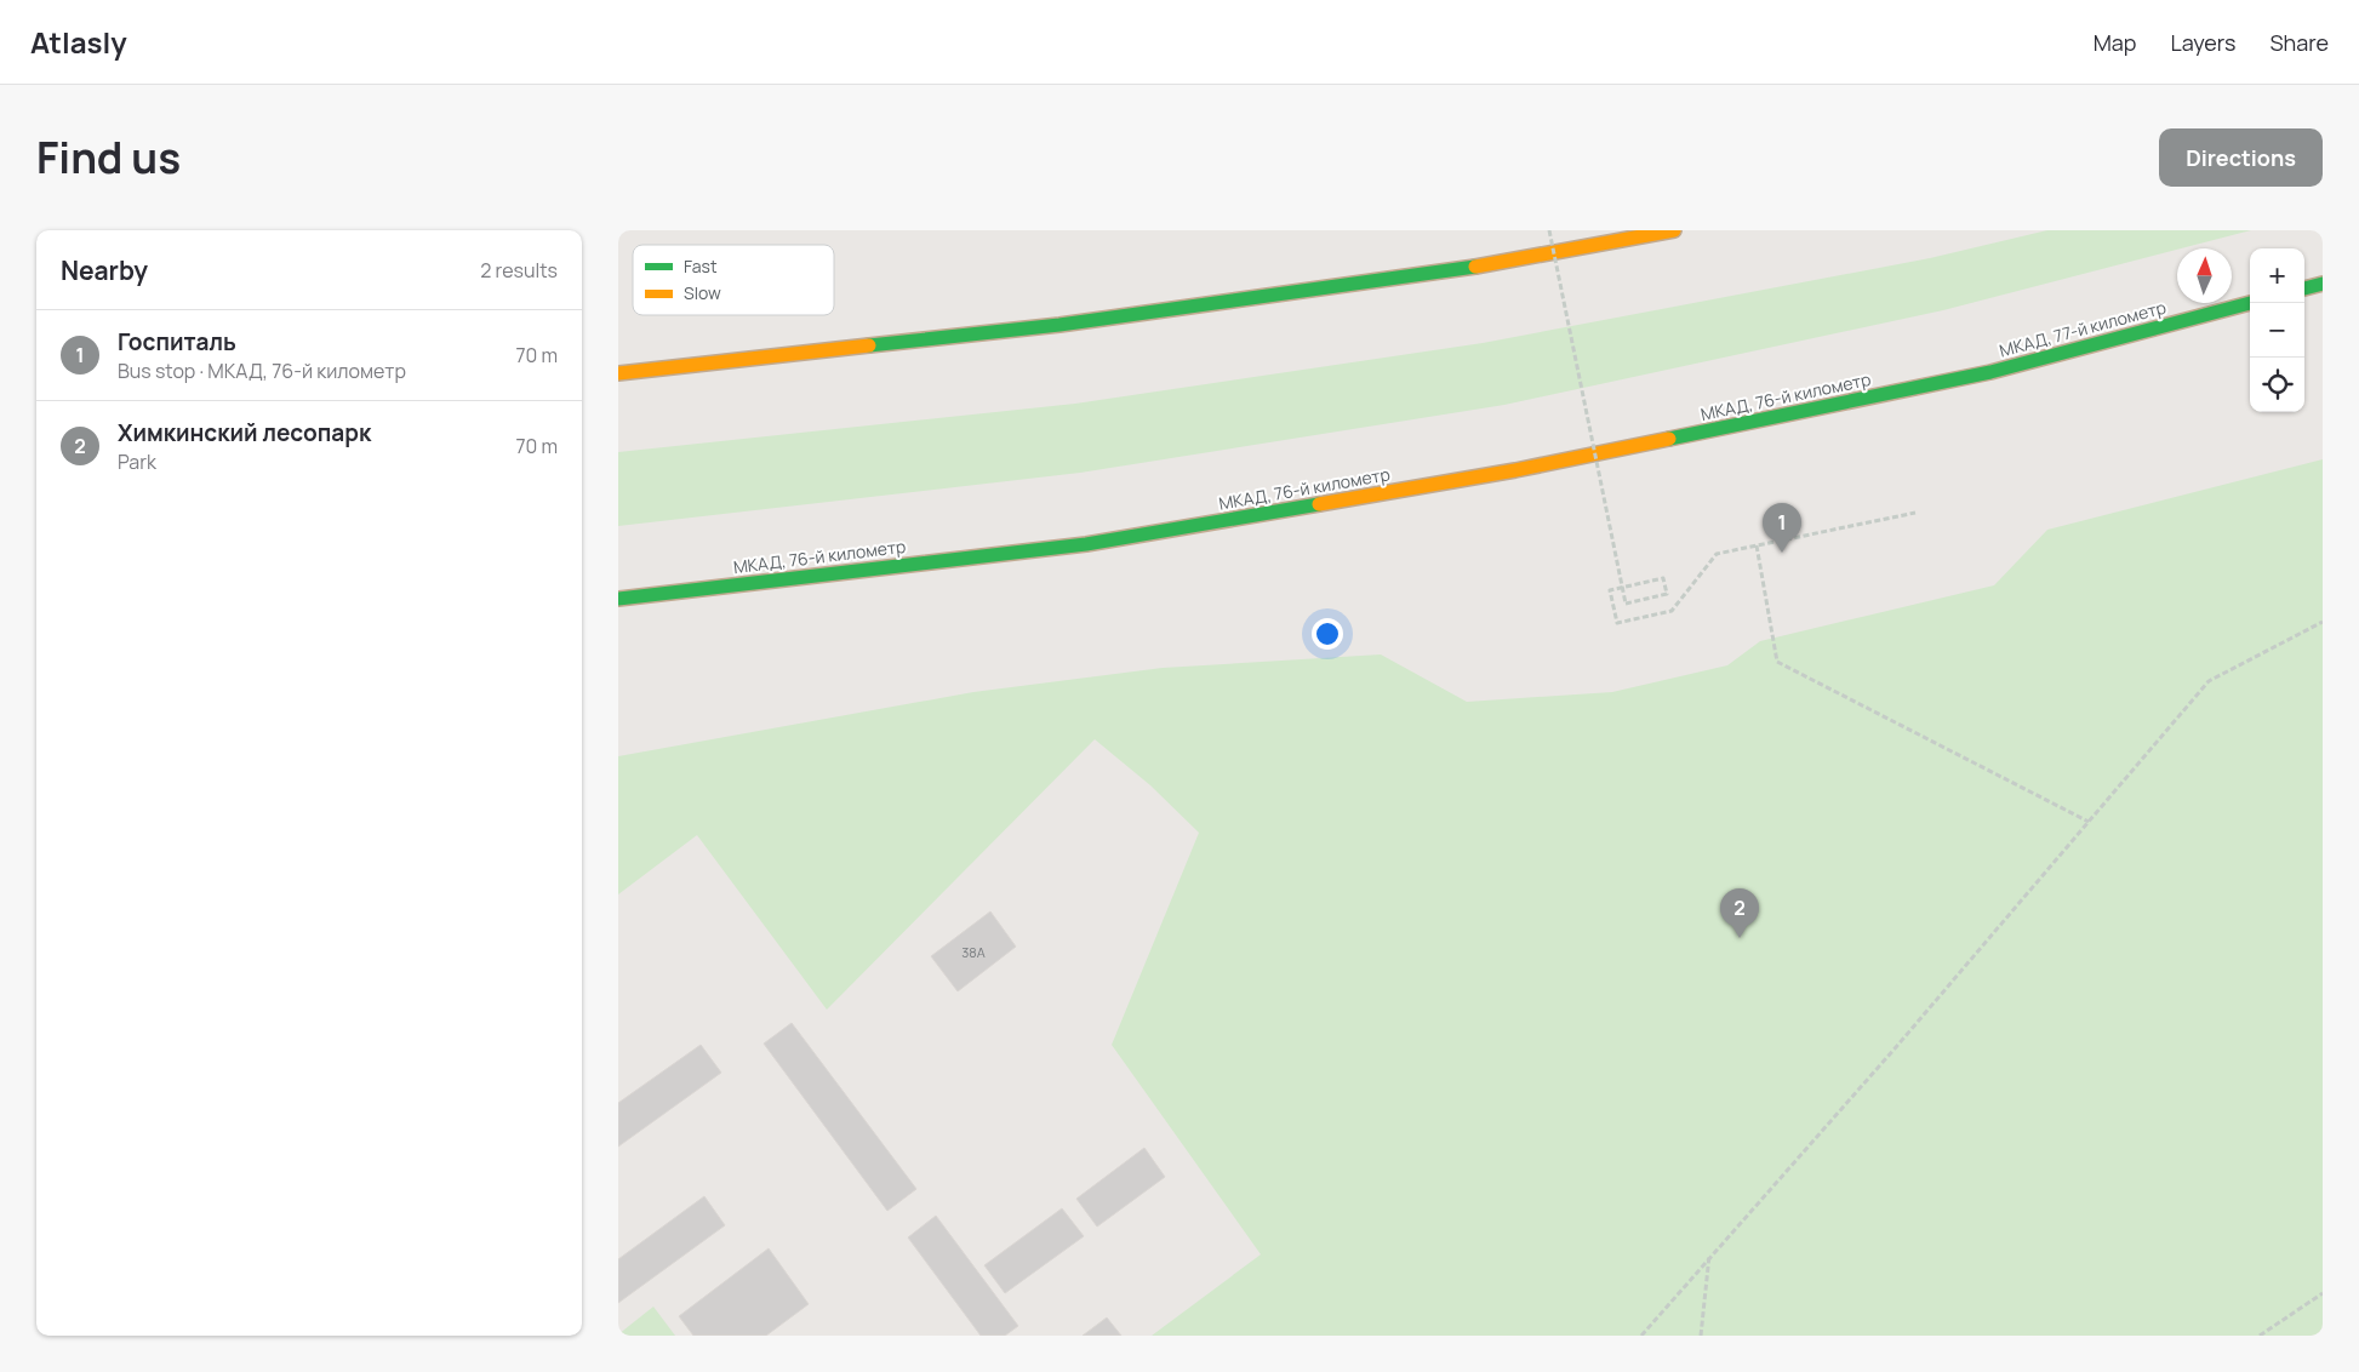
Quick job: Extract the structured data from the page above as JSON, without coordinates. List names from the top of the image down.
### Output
{
  "streets": {
    "highway": ["МКАД, 77-й километр", "МКАД, 76-й километр"]
  },
  "crossings": [
    ["МКАД, 77-й километр", "МКАД, 76-й километр"]
  ],
  "house_numbers": ["38А"],
  "legend": ["Fast", "Slow"],
  "north": "top",
  "page": {
    "header": "Atlasly",
    "nav": ["Map", "Layers", "Share"],
    "title": "Find us",
    "buttons": "Directions",
    "heading": ["Nearby", "2 results"],
    "map_buttons": ["+", "−"],
    "list": [
      {
        "mark": "1",
        "name": "Госпиталь",
        "note": "Bus stop · МКАД, 76-й километр",
        "value": "70 m"
      },
      {
        "mark": "2",
        "name": "Химкинский лесопарк",
        "note": "Park",
        "value": "70 m"
      }
    ],
    "pins": ["1", "2"]
  }
}
